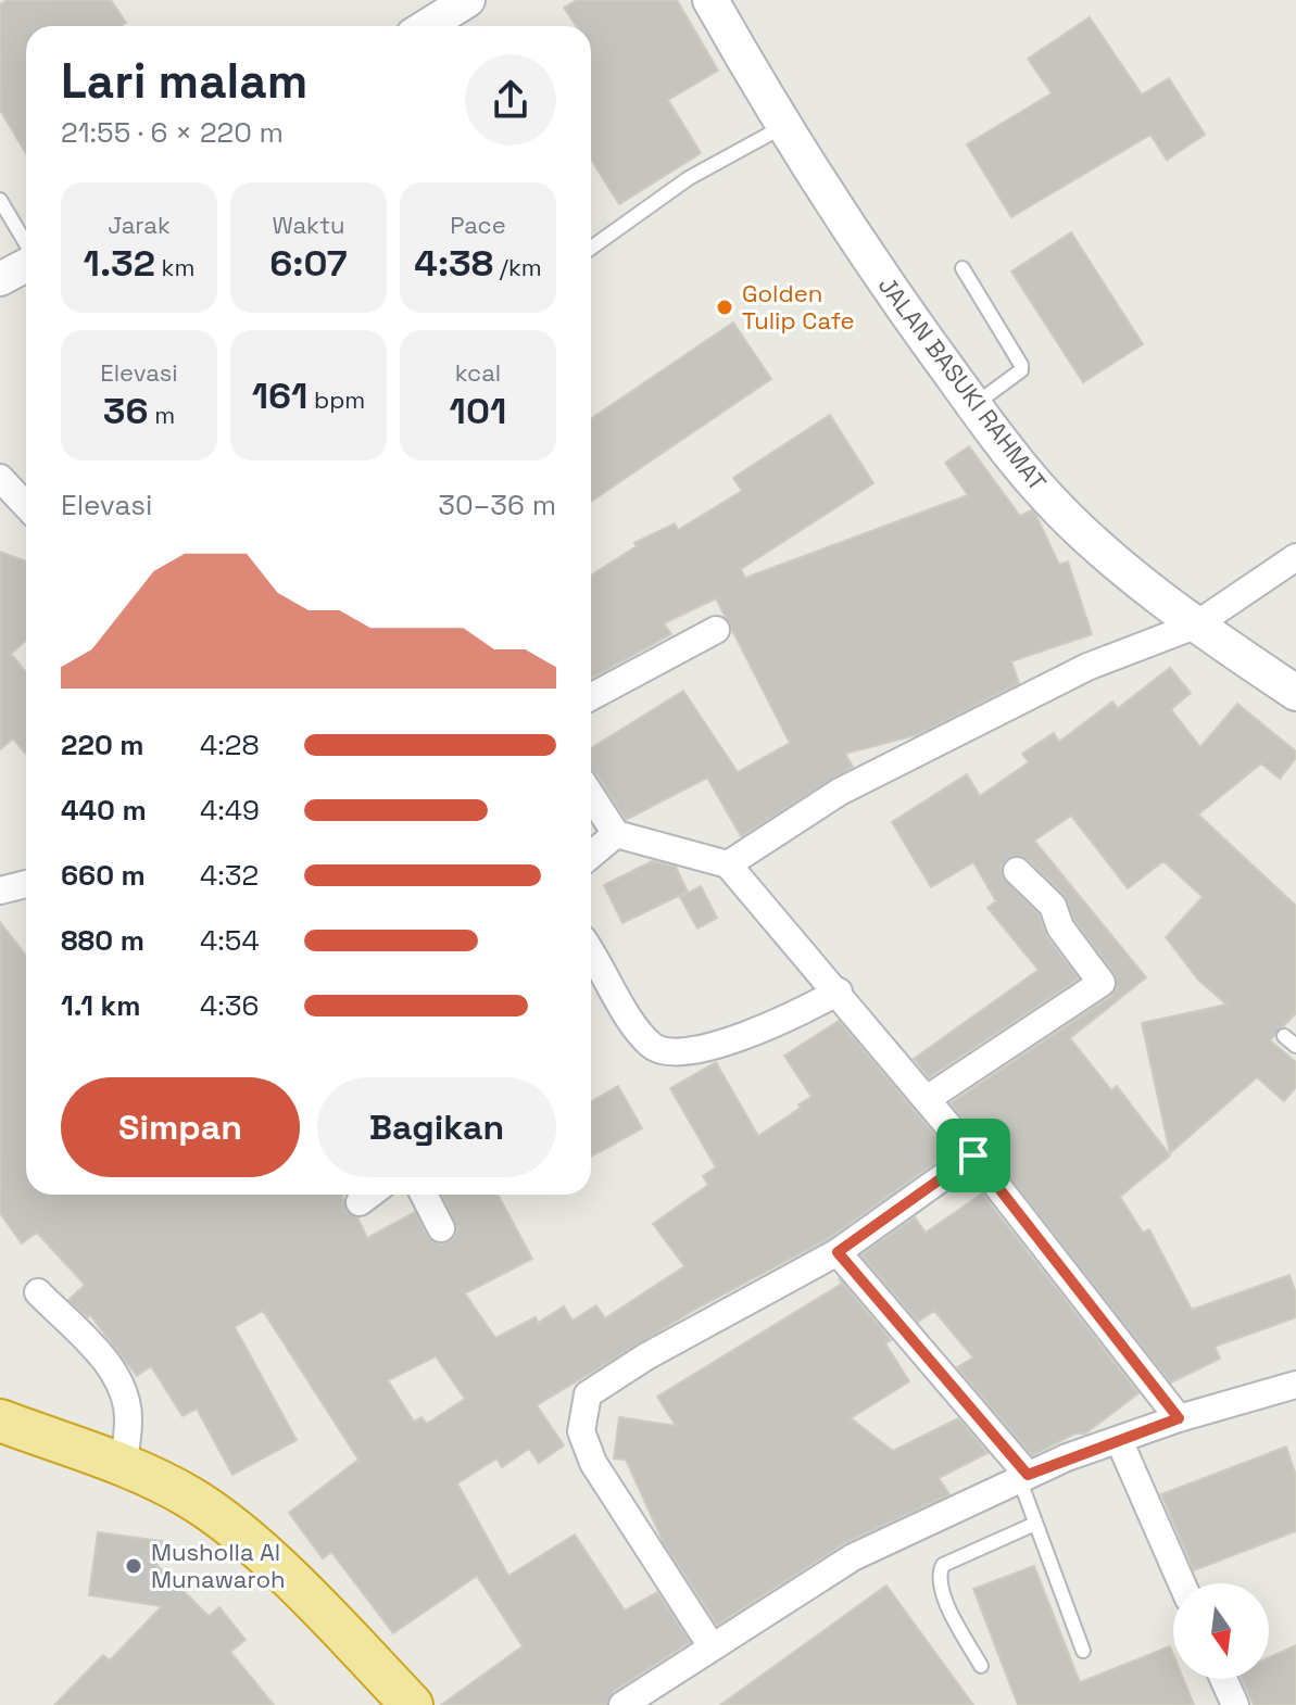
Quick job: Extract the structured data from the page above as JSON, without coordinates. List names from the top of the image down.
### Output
{
  "streets": {
    "main road": ["JALAN BASUKI RAHMAT"]
  },
  "places": ["Golden Tulip Cafe", "Musholla Al Munawaroh"],
  "north": "bottom",
  "page": {
    "heading": ["Lari malam", "21:55 · 6 × 220 m"],
    "stats": [
      ["Jarak", "1.32 km"],
      ["Waktu", "6:07"],
      ["Pace", "4:38 /km"],
      ["Elevasi", "36 m"],
      ["161 bpm"],
      ["kcal", "101"]
    ],
    "chart": ["Elevasi", "30–36 m"],
    "list": [
      {
        "name": "220 m",
        "note": "4:28"
      },
      {
        "name": "440 m",
        "note": "4:49"
      },
      {
        "name": "660 m",
        "note": "4:32"
      },
      {
        "name": "880 m",
        "note": "4:54"
      },
      {
        "name": "1.1 km",
        "note": "4:36"
      }
    ],
    "buttons": ["Simpan", "Bagikan"]
  }
}
